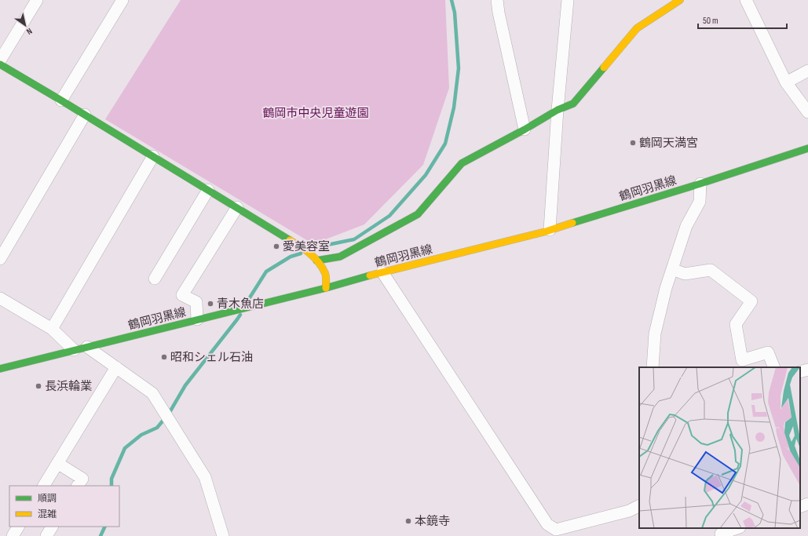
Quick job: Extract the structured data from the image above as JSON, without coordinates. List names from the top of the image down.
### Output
{
  "streets": {
    "street": ["鶴岡羽黒線"]
  },
  "parks": ["鶴岡市中央児童遊園"],
  "places": [
    "鶴岡天満宮",
    "愛美容室",
    "青木魚店",
    "昭和シェル石油",
    "長浜輪業",
    "本鏡寺"
  ],
  "legend": ["順調", "混雑"],
  "scale_bar": "50 m",
  "north": "bottom right"
}
